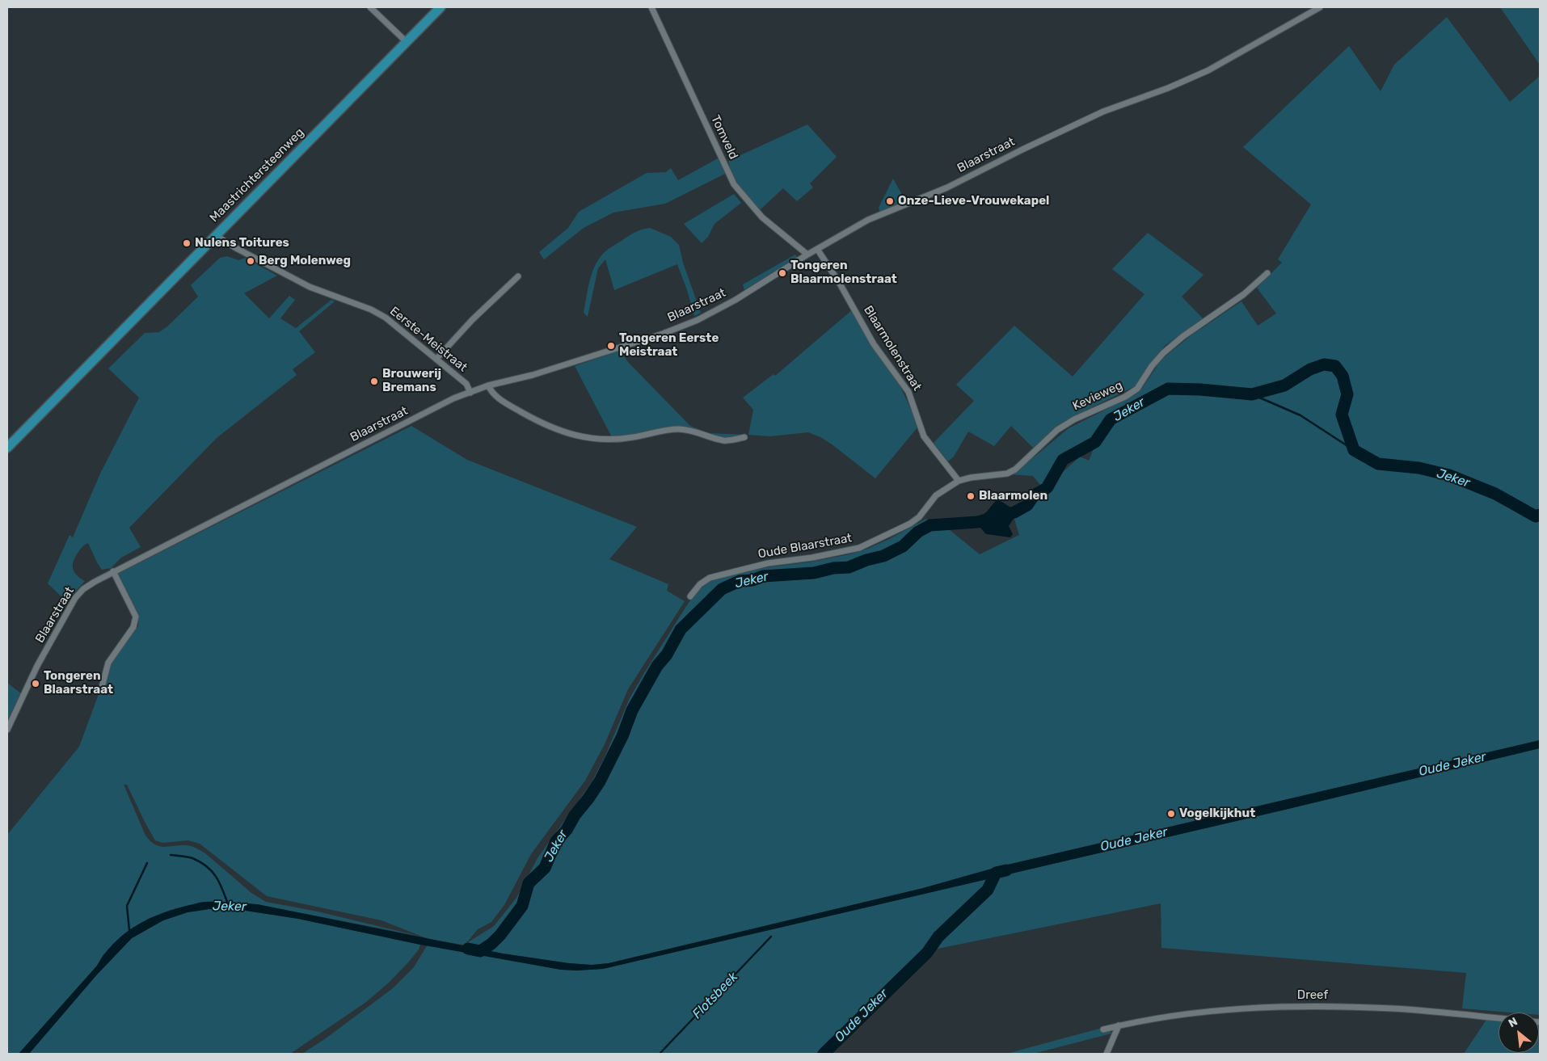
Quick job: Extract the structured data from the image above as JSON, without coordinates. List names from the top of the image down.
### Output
{
  "streets": {
    "main road": ["Maastrichtersteenweg"],
    "street": [
      "Tomveld",
      "Blaarstraat",
      "Eerste-Meistraat",
      "Blaarmolenstraat",
      "Kevieweg",
      "Oude Blaarstraat",
      "Dreef"
    ]
  },
  "crossings": [
    ["Tomveld", "Blaarstraat"],
    ["Blaarstraat", "Eerste-Meistraat"],
    ["Blaarstraat", "Blaarmolenstraat"],
    ["Maastrichtersteenweg", "Eerste-Meistraat"],
    ["Blaarmolenstraat", "Kevieweg"],
    ["Blaarmolenstraat", "Oude Blaarstraat"],
    ["Kevieweg", "Oude Blaarstraat"]
  ],
  "water": ["Jeker", "Oude Jeker", "Flotsbeek"],
  "places": [
    "Onze-Lieve-Vrouwekapel",
    "Nulens Toitures",
    "Berg Molenweg",
    "Tongeren Blaarmolenstraat",
    "Tongeren Eerste Meistraat",
    "Brouwerij Bremans",
    "Blaarmolen",
    "Tongeren Blaarstraat",
    "Vogelkijkhut"
  ],
  "north": "top left"
}
